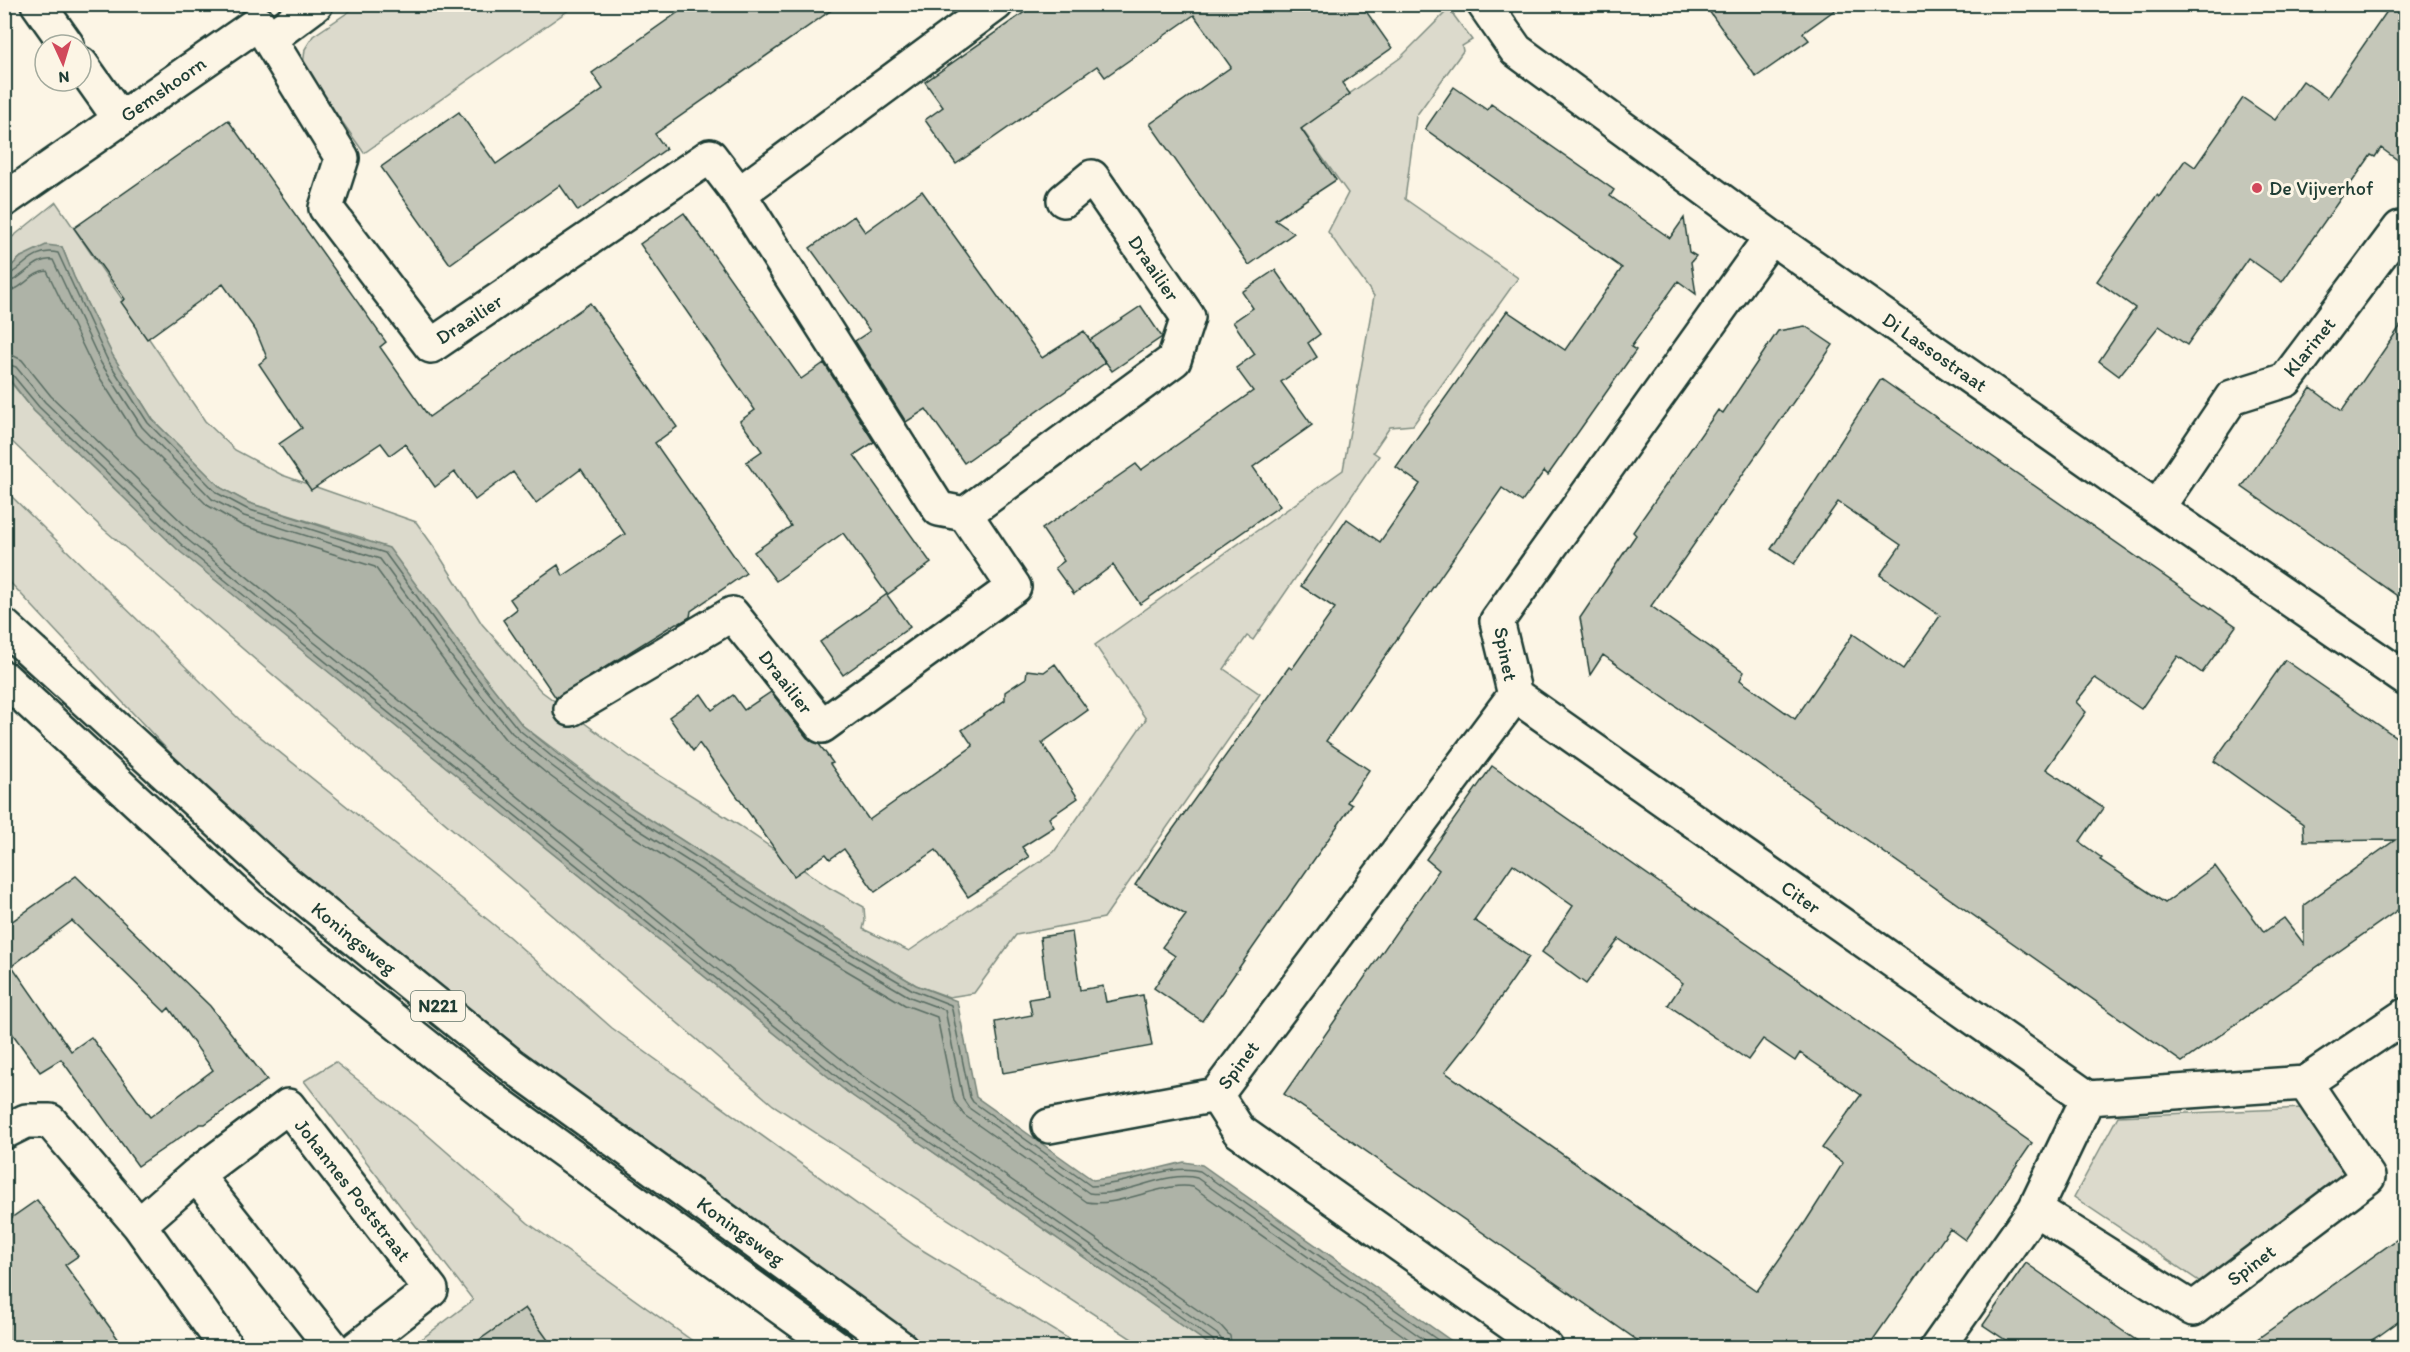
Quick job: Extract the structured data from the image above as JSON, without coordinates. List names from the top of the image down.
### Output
{
  "streets": {
    "street": [
      "Gemshoorn",
      "Draailier",
      "Klarinet",
      "Di Lassostraat",
      "Spinet",
      "Citer",
      "Koningsweg",
      "N221",
      "Johannes Poststraat"
    ]
  },
  "crossings": [
    ["Gemshoorn", "Draailier"],
    ["Klarinet", "Di Lassostraat"],
    ["Di Lassostraat", "Spinet"],
    ["Spinet", "Citer"]
  ],
  "places": ["De Vijverhof"],
  "north": "bottom"
}
